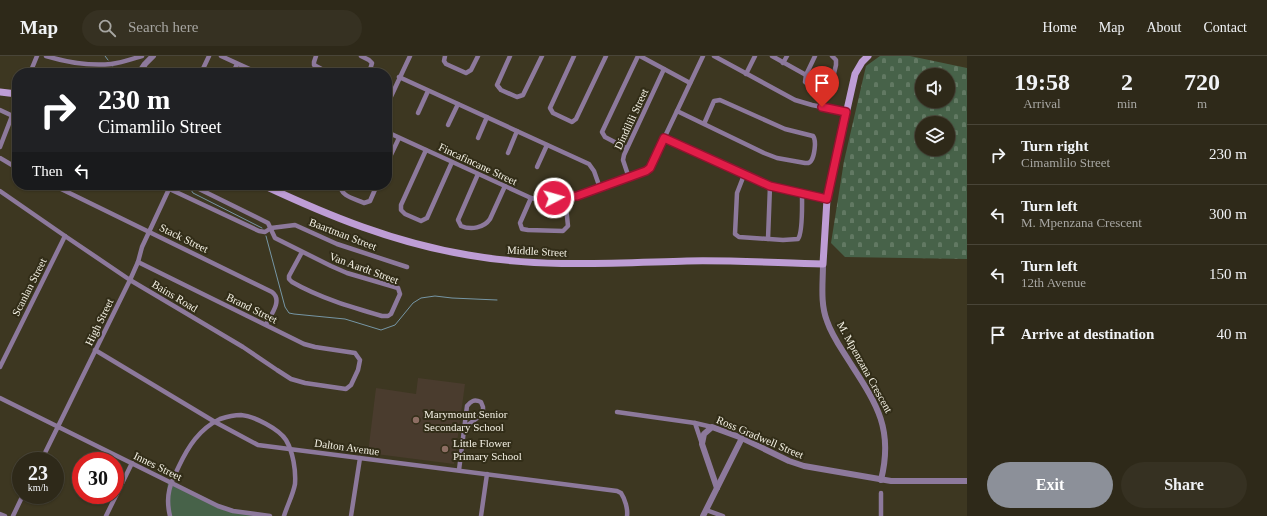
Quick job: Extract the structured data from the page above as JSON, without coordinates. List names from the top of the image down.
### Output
{
  "streets": {
    "main road": ["Middle Street", "M. Mpenzana Crescent"],
    "street": [
      "Dindilili Street",
      "Fincafincane Street",
      "Baartman Street",
      "Stack Street",
      "Van Aardt Street",
      "Scanlan Street",
      "Bains Road",
      "Brand Street",
      "High Street",
      "Ross Gradwell Street",
      "Dalton Avenue",
      "Innes Street"
    ]
  },
  "crossings": [
    ["Dindilili Street", "Fincafincane Street"],
    ["Baartman Street", "Van Aardt Street"],
    ["Stack Street", "Brand Street"],
    ["Stack Street", "High Street"],
    ["Middle Street", "M. Mpenzana Crescent"],
    ["Scanlan Street", "Bains Road"],
    ["Bains Road", "Brand Street"],
    ["Bains Road", "High Street"],
    ["Brand Street", "High Street"],
    ["High Street", "Dalton Avenue"],
    ["High Street", "Innes Street"],
    ["M. Mpenzana Crescent", "Ross Gradwell Street"]
  ],
  "places": ["Marymount Senior Secondary School", "Little Flower Primary School"],
  "page": {
    "header": "Map",
    "search": "Search here",
    "nav": [
      "Home",
      "Map",
      "About",
      "Contact"
    ],
    "eta": [
      "19:58",
      "Arrival",
      "2",
      "min",
      "720",
      "m"
    ],
    "turn": ["230 m", "Cimamlilo Street"],
    "list": [
      {
        "name": "Turn right",
        "note": "Cimamlilo Street",
        "value": "230 m"
      },
      {
        "name": "Turn left",
        "note": "M. Mpenzana Crescent",
        "value": "300 m"
      },
      {
        "name": "Turn left",
        "note": "12th Avenue",
        "value": "150 m"
      },
      {
        "name": "Arrive at destination",
        "value": "40 m"
      }
    ],
    "then": "Then",
    "speed": "23 km/h",
    "limit": "30",
    "buttons": ["Exit", "Share"]
  }
}
